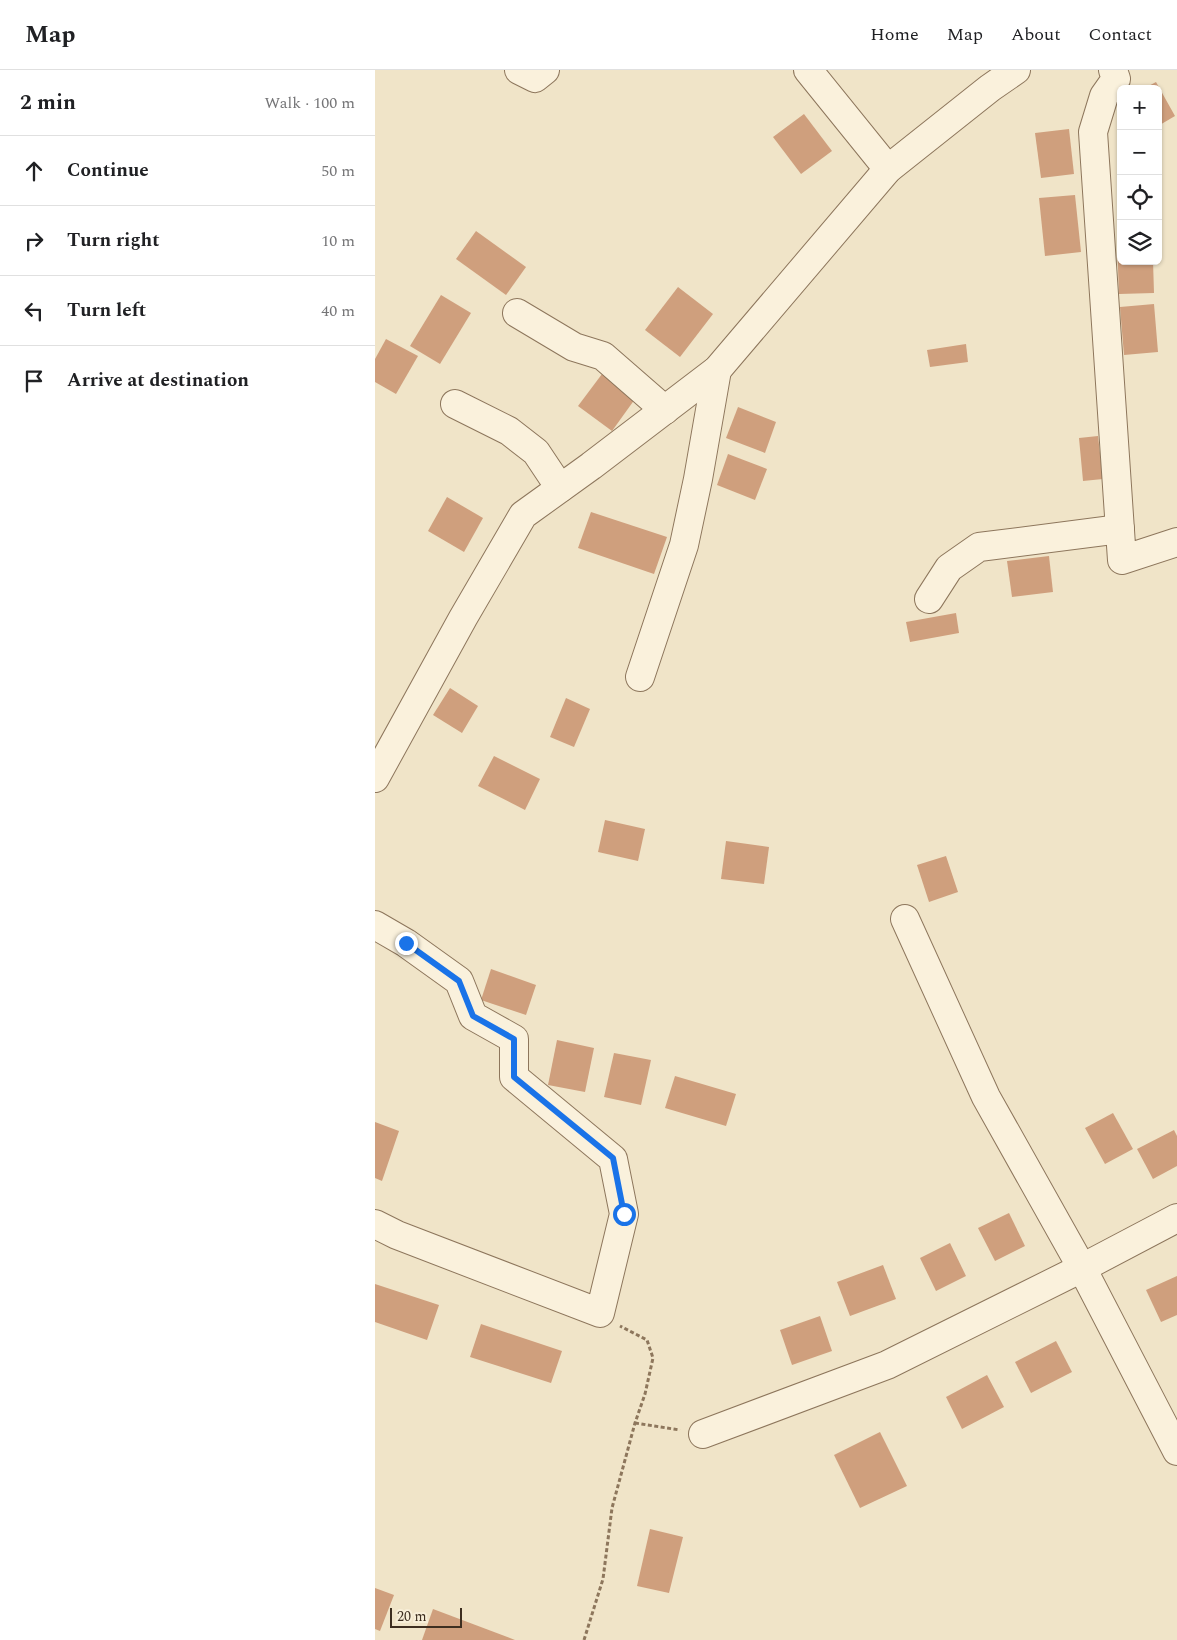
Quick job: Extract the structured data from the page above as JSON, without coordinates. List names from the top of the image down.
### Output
{
  "scale_bar": "20 m",
  "page": {
    "header": "Map",
    "nav": [
      "Home",
      "Map",
      "About",
      "Contact"
    ],
    "heading": ["2 min", "Walk · 100 m"],
    "map_buttons": ["+", "−"],
    "list": [
      ["Continue", "50 m"],
      ["Turn right", "10 m"],
      ["Turn left", "40 m"],
      "Arrive at destination"
    ],
    "scale": "20 m"
  }
}
